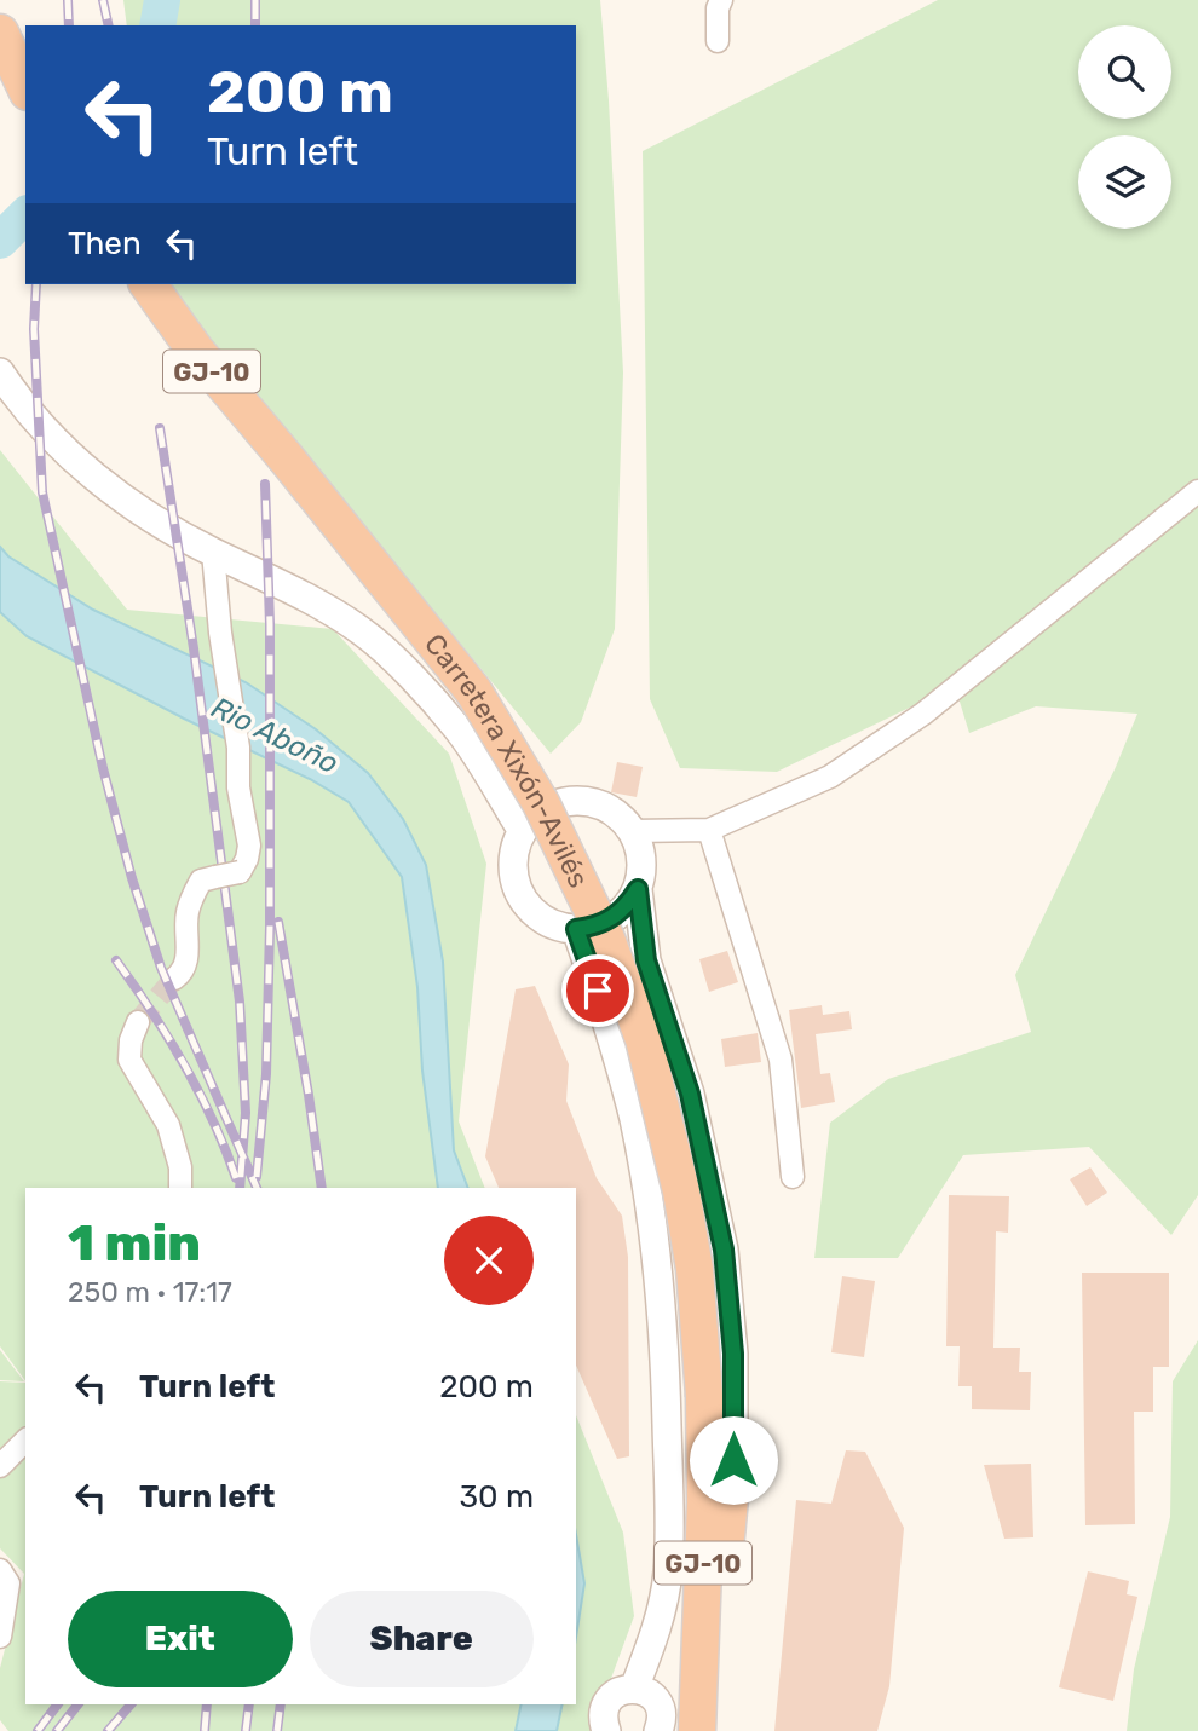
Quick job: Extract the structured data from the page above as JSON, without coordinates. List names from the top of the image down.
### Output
{
  "streets": {
    "highway": ["GJ-10", "Carretera Xixón-Avilés"]
  },
  "water": ["Rio Aboño"],
  "page": {
    "turn": ["200 m", "Turn left"],
    "then": "Then",
    "heading": ["1 min", "250 m · 17:17"],
    "list": [
      {
        "name": "Turn left",
        "value": "200 m"
      },
      {
        "name": "Turn left",
        "value": "30 m"
      }
    ],
    "buttons": ["Exit", "Share"]
  }
}
